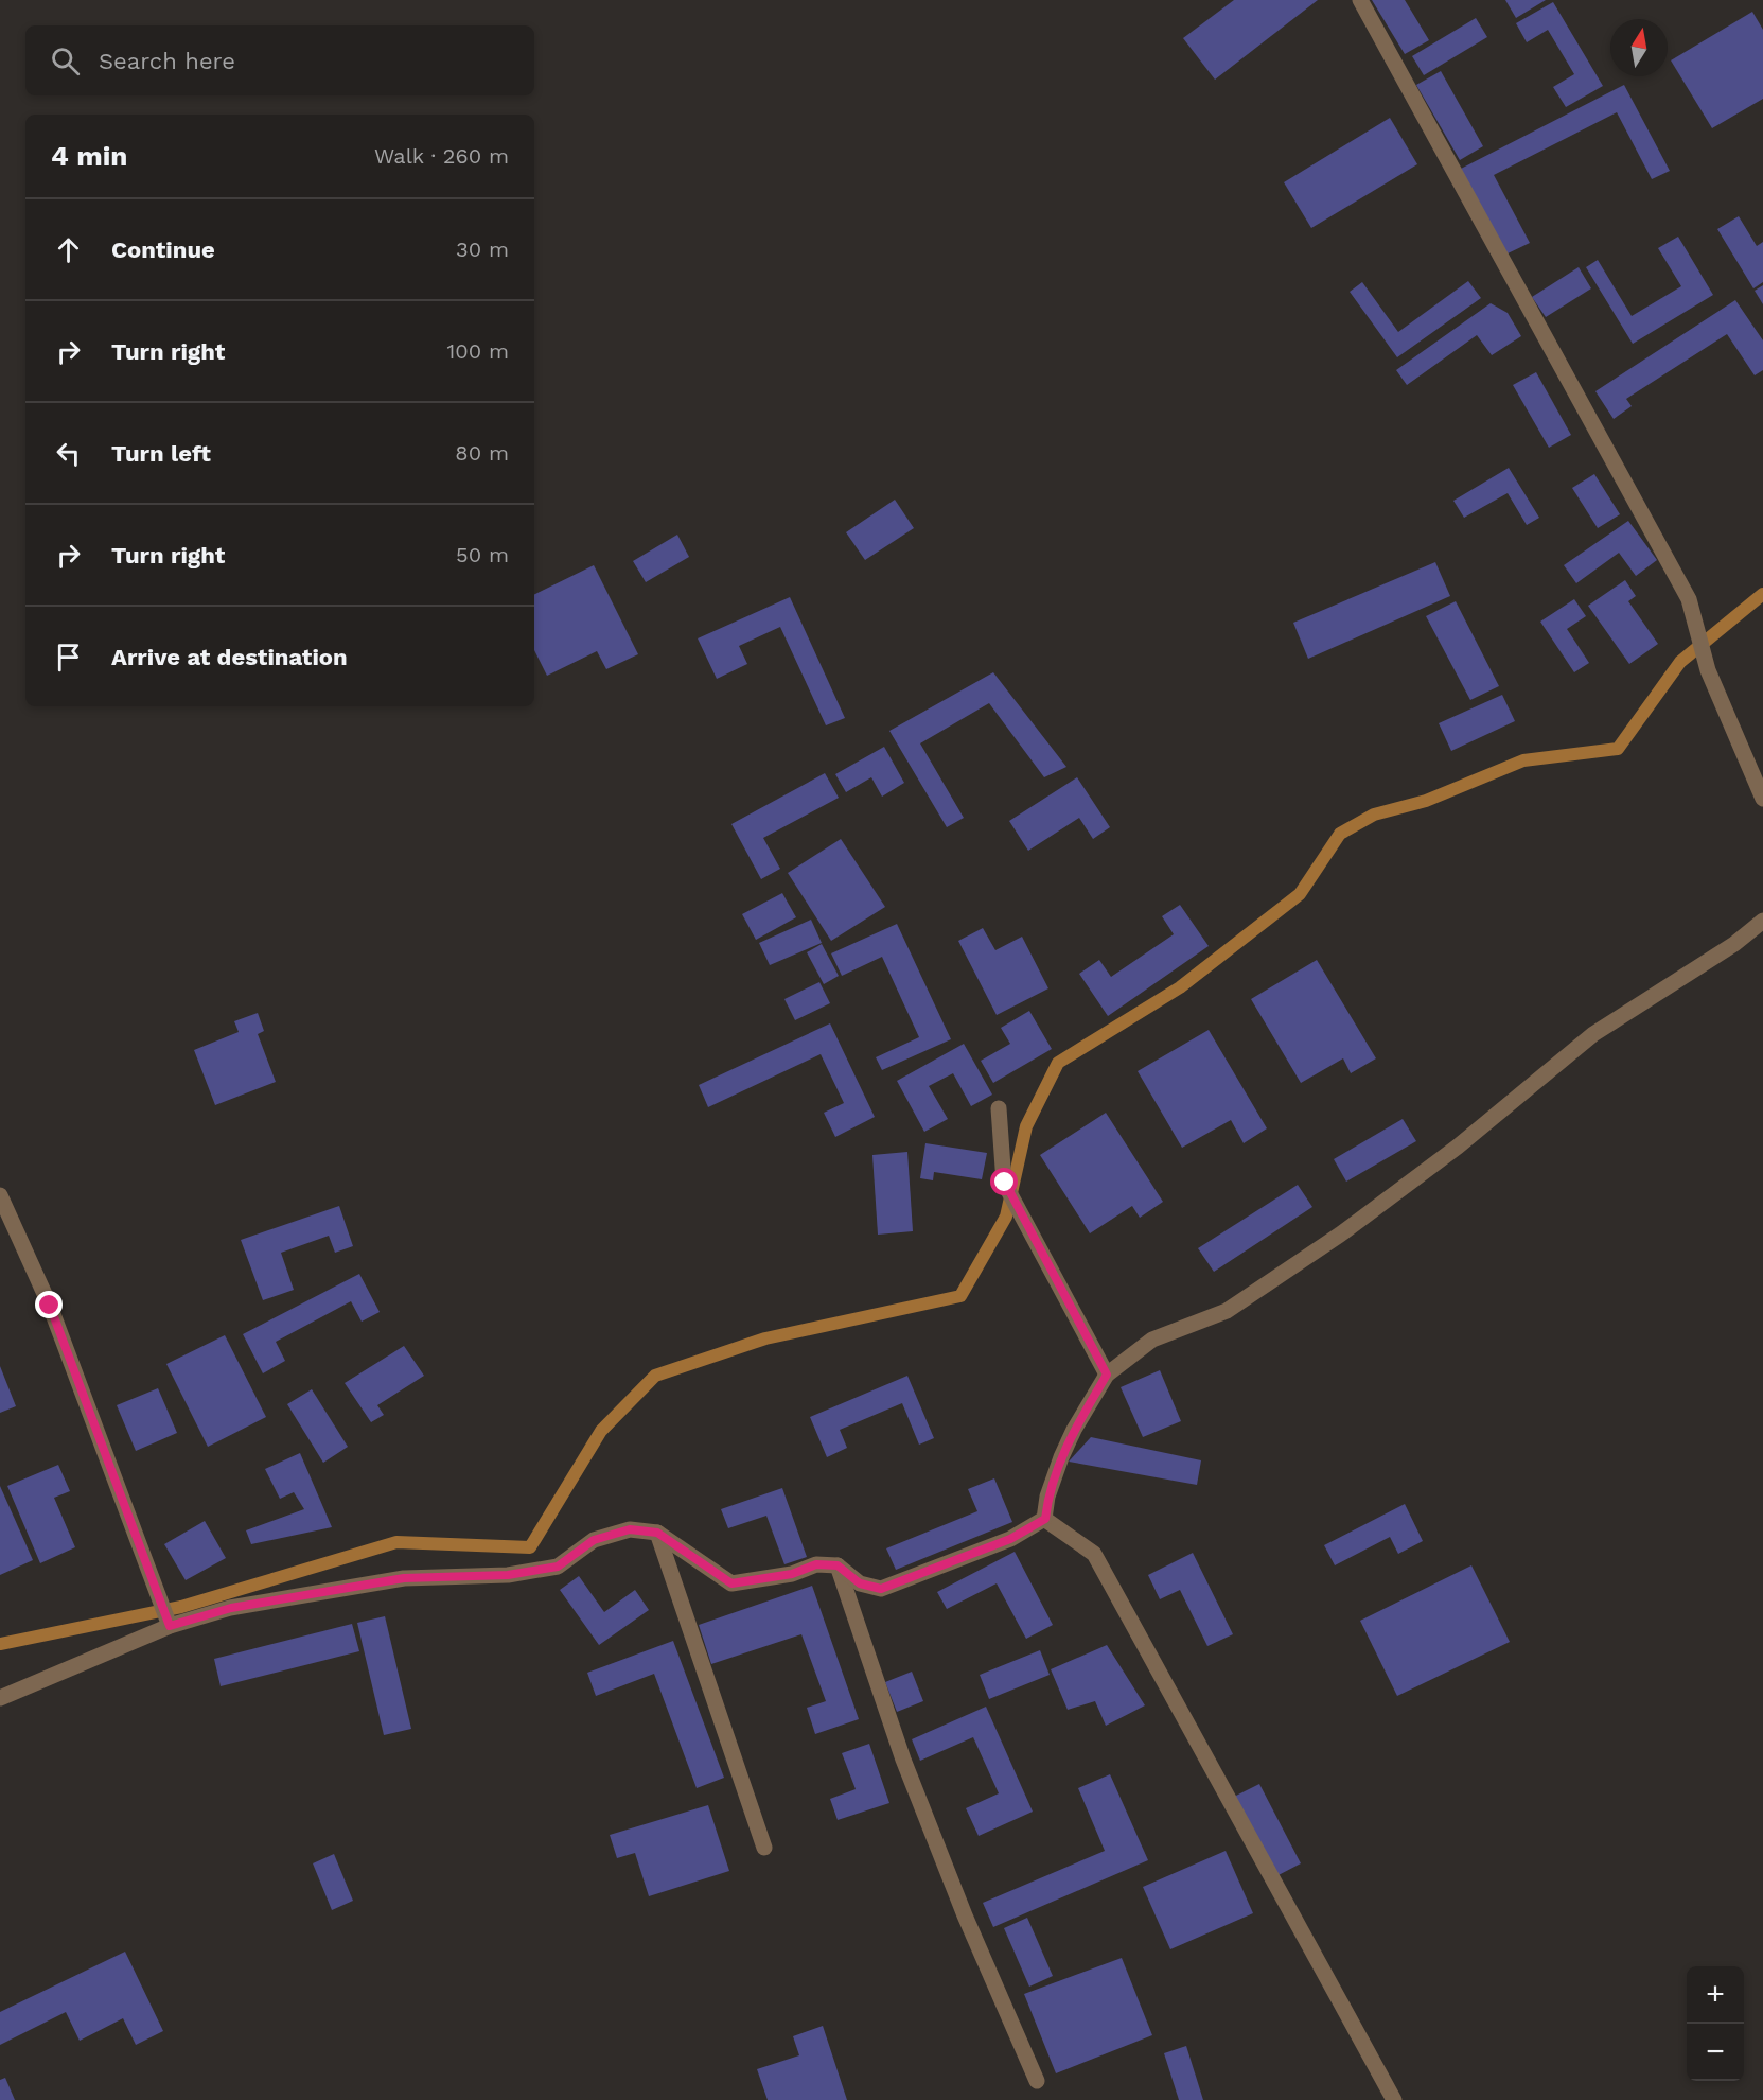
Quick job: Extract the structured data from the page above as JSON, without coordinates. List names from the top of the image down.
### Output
{
  "north": "top",
  "page": {
    "search": "Search here",
    "heading": ["4 min", "Walk · 260 m"],
    "list": [
      ["Continue", "30 m"],
      ["Turn right", "100 m"],
      ["Turn left", "80 m"],
      ["Turn right", "50 m"],
      "Arrive at destination"
    ],
    "map_buttons": ["+", "−"]
  }
}
